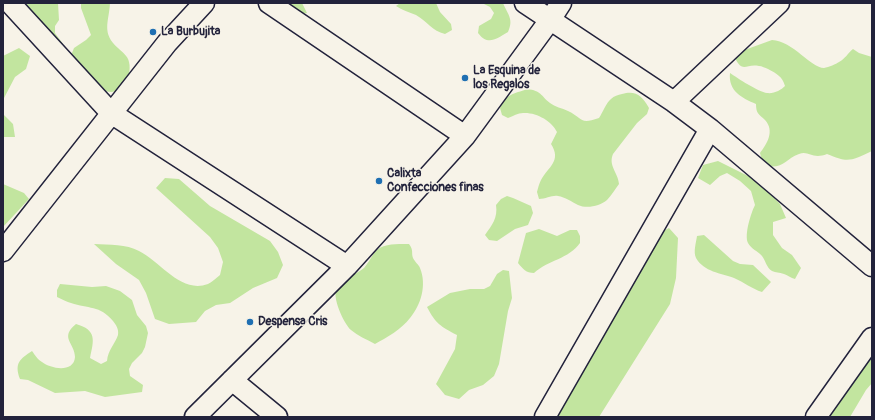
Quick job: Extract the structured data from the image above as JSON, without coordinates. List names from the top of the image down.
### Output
{
  "places": [
    "La Burbujita",
    "La Esquina de los Regalos",
    "Calixta Confecciones finas",
    "Despensa Cris"
  ]
}
